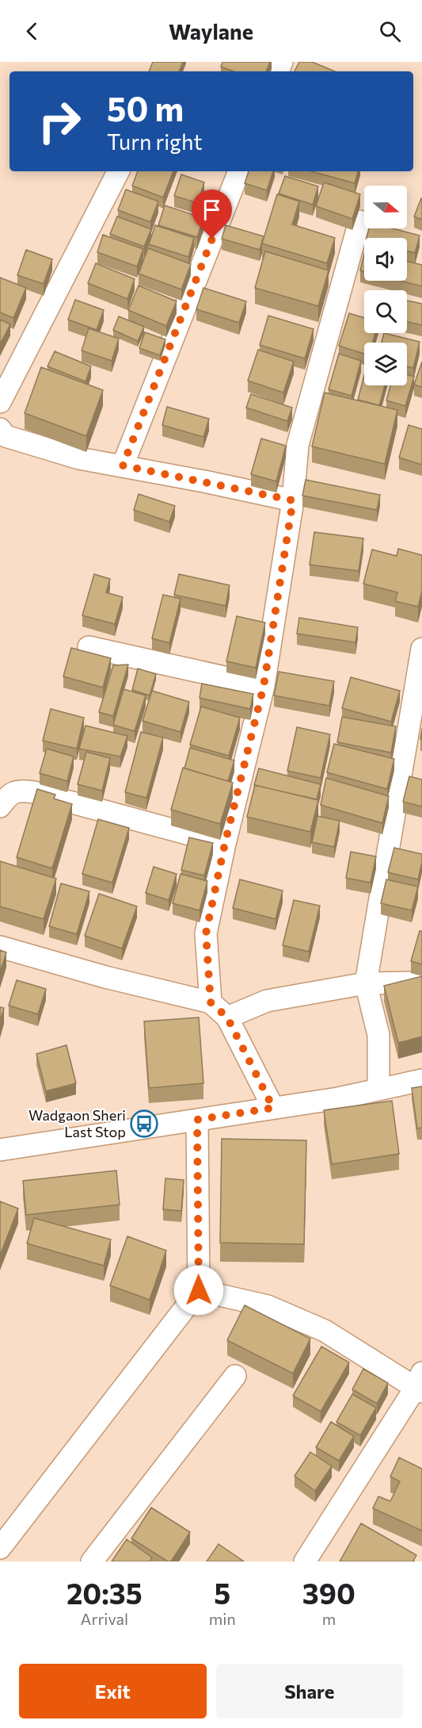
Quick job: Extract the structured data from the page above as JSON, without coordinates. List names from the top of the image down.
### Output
{
  "places": {
    "bus stop": ["Wadgaon Sheri Last Stop"]
  },
  "north": "right",
  "page": {
    "header": "Waylane",
    "turn": ["50 m", "Turn right"],
    "eta": [
      "20:35",
      "Arrival",
      "5",
      "min",
      "390",
      "m"
    ],
    "buttons": ["Exit", "Share"]
  }
}
